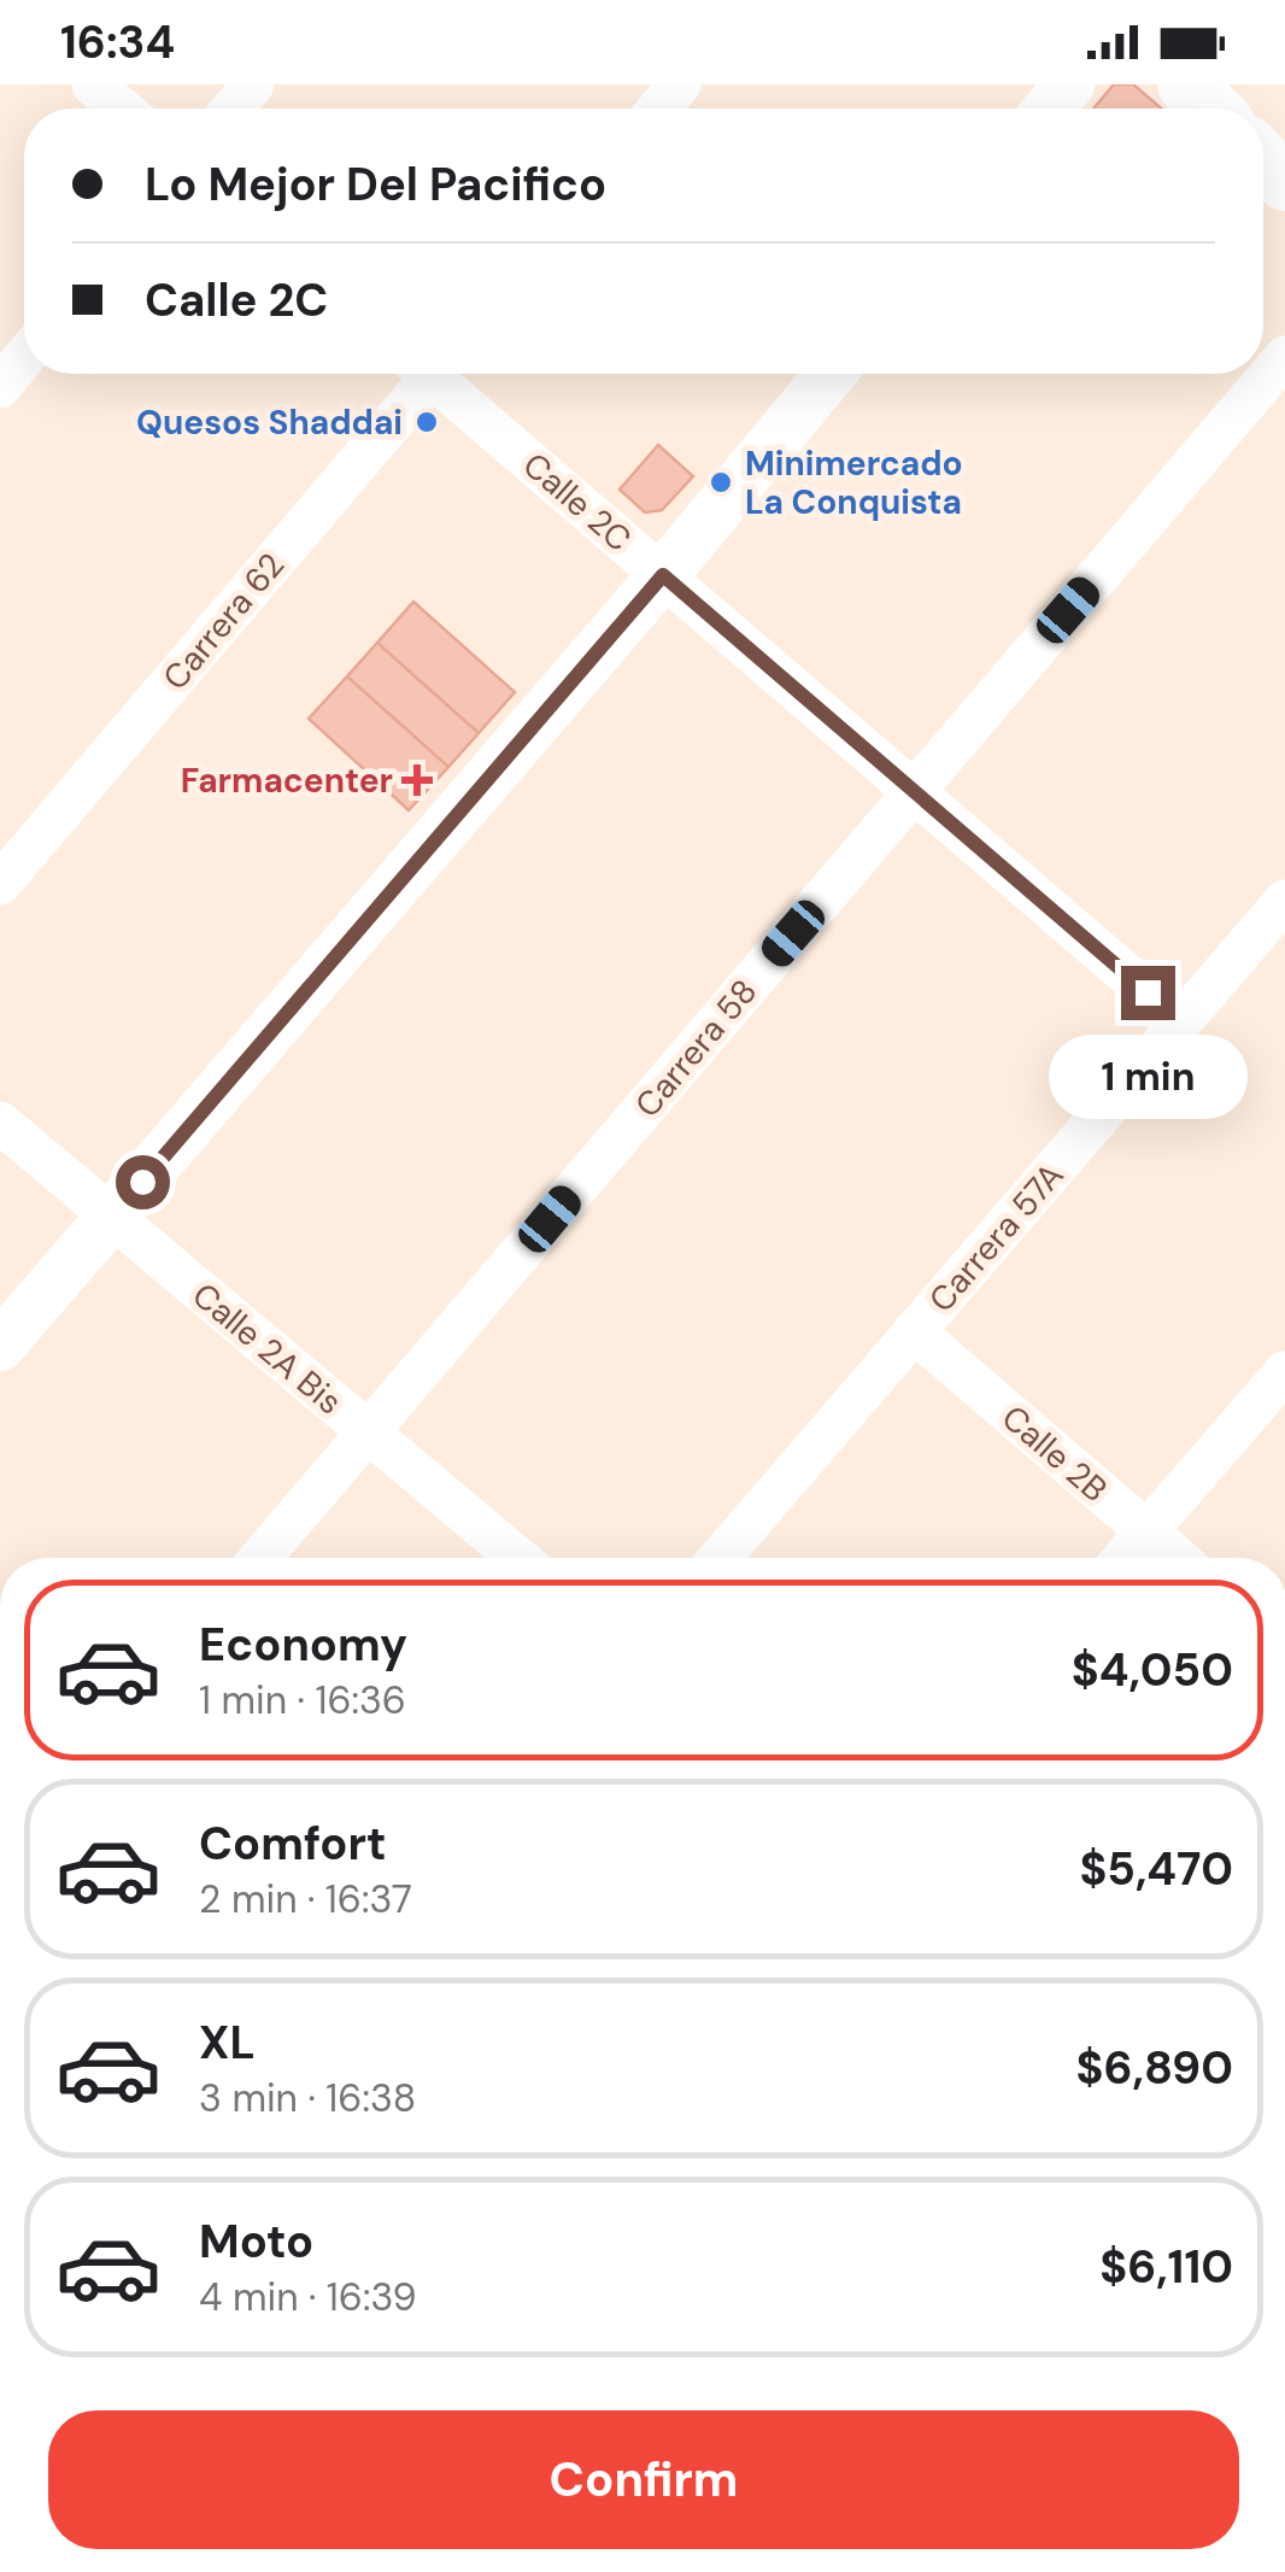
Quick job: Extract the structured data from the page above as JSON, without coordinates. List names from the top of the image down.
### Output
{
  "streets": {
    "street": [
      "Calle 2C",
      "Carrera 62",
      "Carrera 58",
      "Carrera 57A",
      "Calle 2A Bis",
      "Calle 2B"
    ]
  },
  "crossings": [
    ["Calle 2C", "Carrera 58"],
    ["Calle 2C", "Carrera 57A"],
    ["Carrera 58", "Calle 2A Bis"],
    ["Carrera 57A", "Calle 2B"]
  ],
  "places": {
    "other": ["Quesos Shaddai", "Minimercado La Conquista"],
    "health": ["Farmacenter"]
  },
  "page": {
    "status": "16:34",
    "banner": ["Lo Mejor Del Pacifico", "Calle 2C"],
    "bubble": "1 min",
    "list": [
      {
        "name": "Economy",
        "note": "1 min · 16:36",
        "value": "$4,050"
      },
      {
        "name": "Comfort",
        "note": "2 min · 16:37",
        "value": "$5,470"
      },
      {
        "name": "XL",
        "note": "3 min · 16:38",
        "value": "$6,890"
      },
      {
        "name": "Moto",
        "note": "4 min · 16:39",
        "value": "$6,110"
      }
    ],
    "buttons": "Confirm"
  }
}
